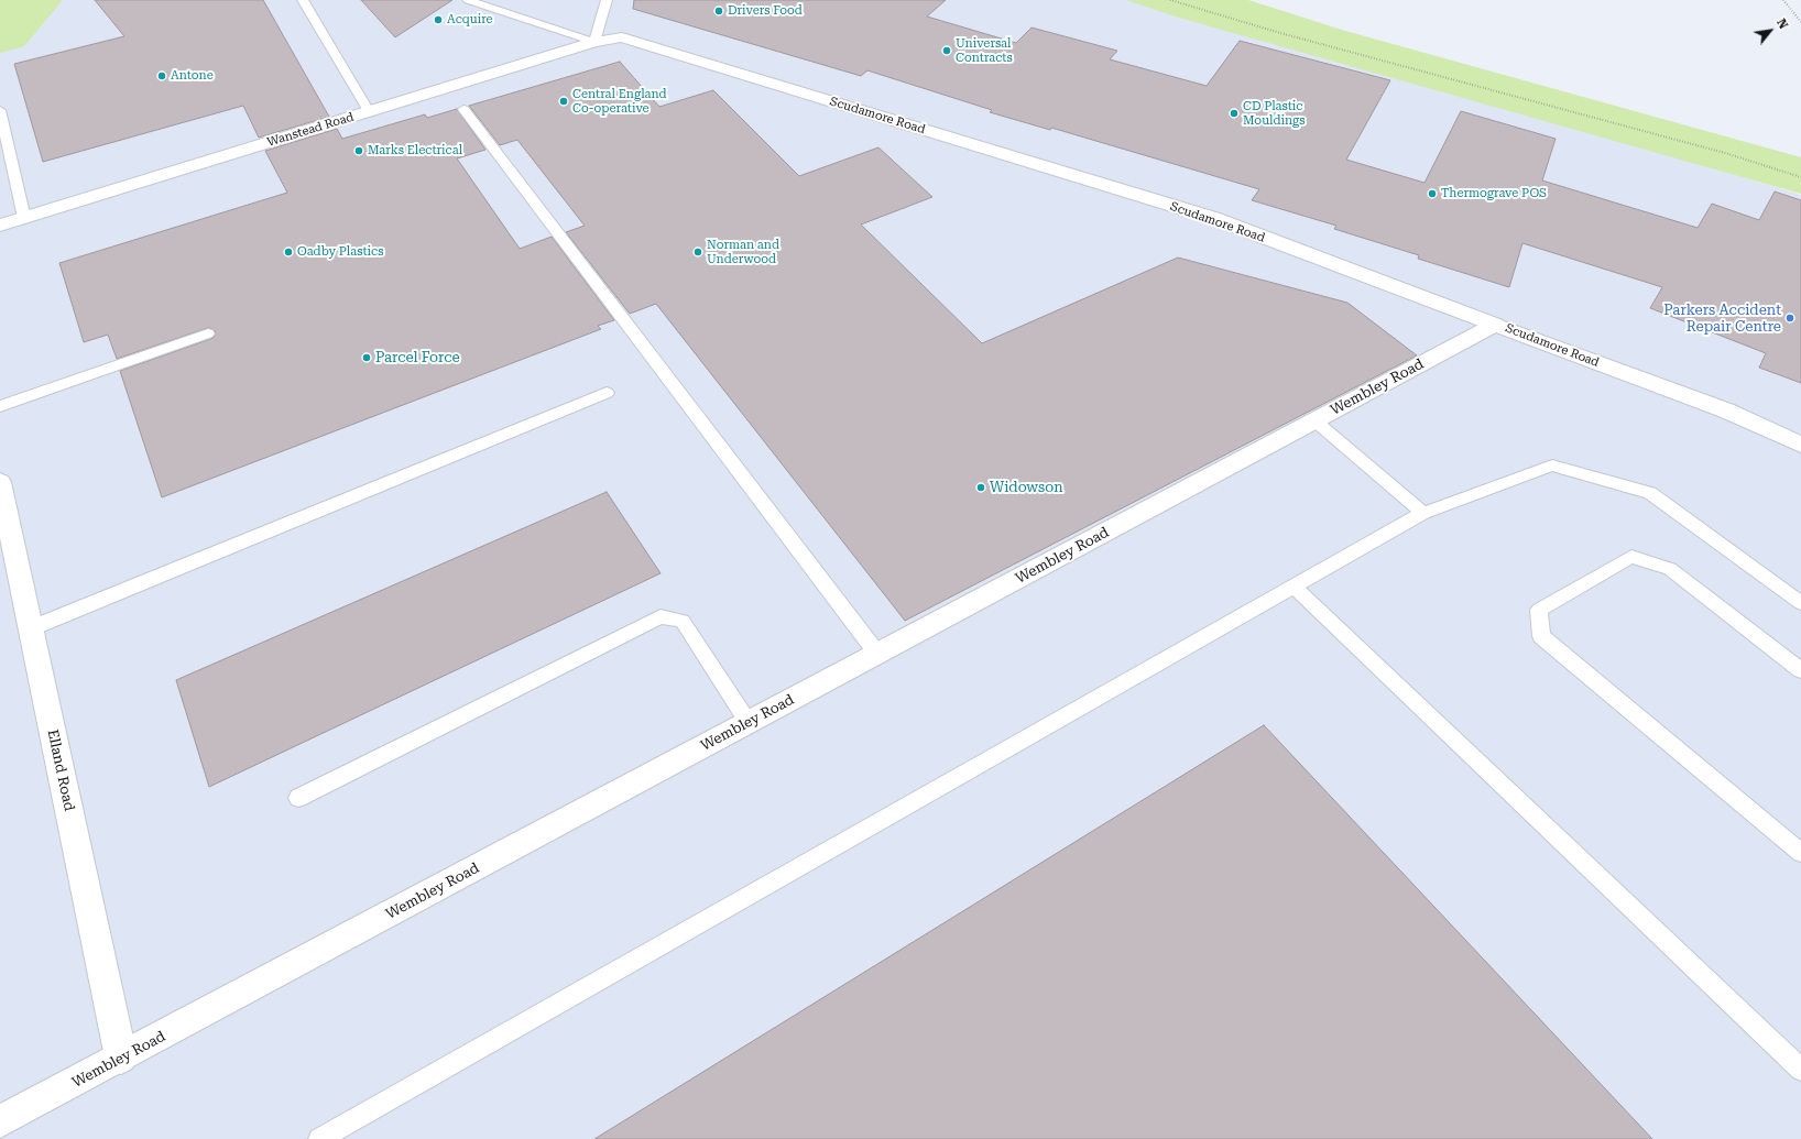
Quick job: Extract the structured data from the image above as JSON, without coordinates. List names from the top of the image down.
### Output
{
  "streets": {
    "street": [
      "Scudamore Road",
      "Wanstead Road",
      "Wembley Road",
      "Elland Road"
    ]
  },
  "crossings": [
    ["Scudamore Road", "Wanstead Road"],
    ["Scudamore Road", "Wembley Road"],
    ["Wembley Road", "Elland Road"]
  ],
  "places": [
    "Drivers Food",
    "Acquire",
    "Universal Contracts",
    "Antone",
    "Central England Co-operative",
    "CD Plastic Mouldings",
    "Marks Electrical",
    "Thermograve POS",
    "Oadby Plastics",
    "Norman and Underwood",
    "Parkers Accident Repair Centre",
    "Parcel Force",
    "Widowson"
  ],
  "north": "top right"
}
